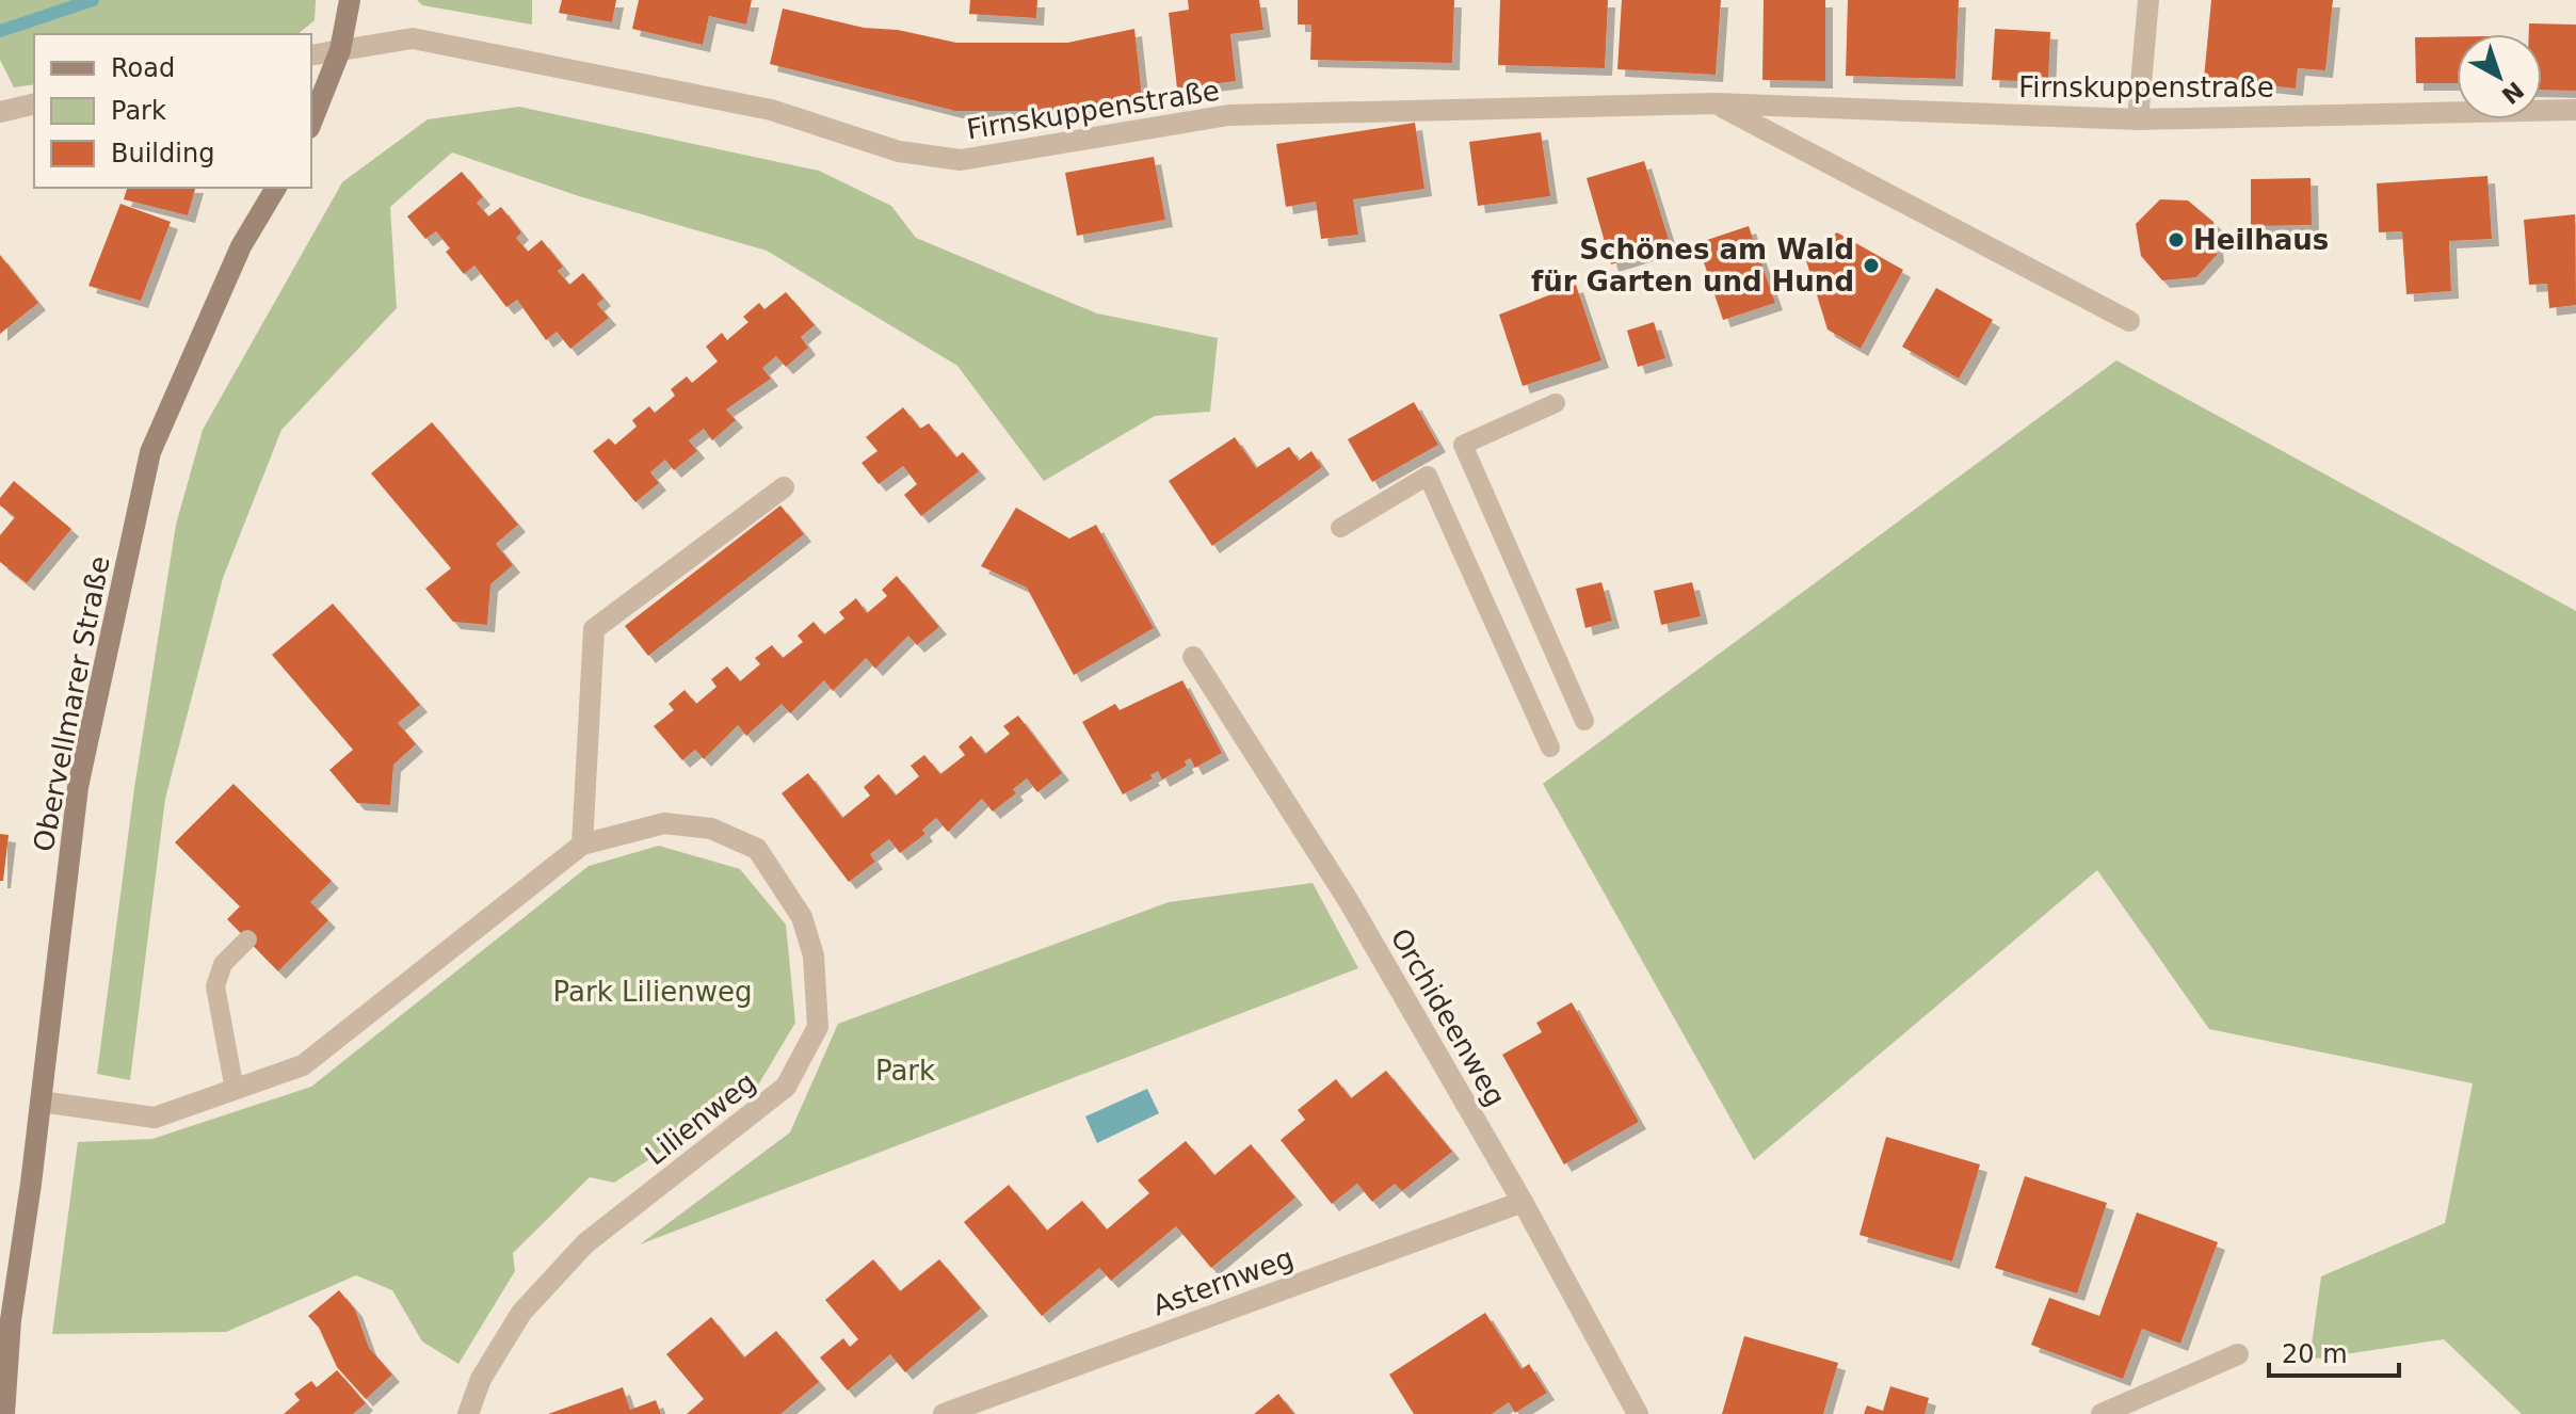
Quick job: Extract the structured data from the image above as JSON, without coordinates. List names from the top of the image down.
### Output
{
  "streets": {
    "main road": ["Obervellmarer Straße"],
    "street": [
      "Firnskuppenstraße",
      "Orchideenweg",
      "Lilienweg",
      "Asternweg"
    ]
  },
  "crossings": [
    ["Obervellmarer Straße", "Lilienweg"],
    ["Orchideenweg", "Asternweg"]
  ],
  "parks": ["Park Lilienweg", "Park"],
  "places": ["Heilhaus", "Schönes am Wald für Garten und Hund"],
  "legend": ["Road", "Park", "Building"],
  "scale_bar": "20 m",
  "north": "bottom right"
}
